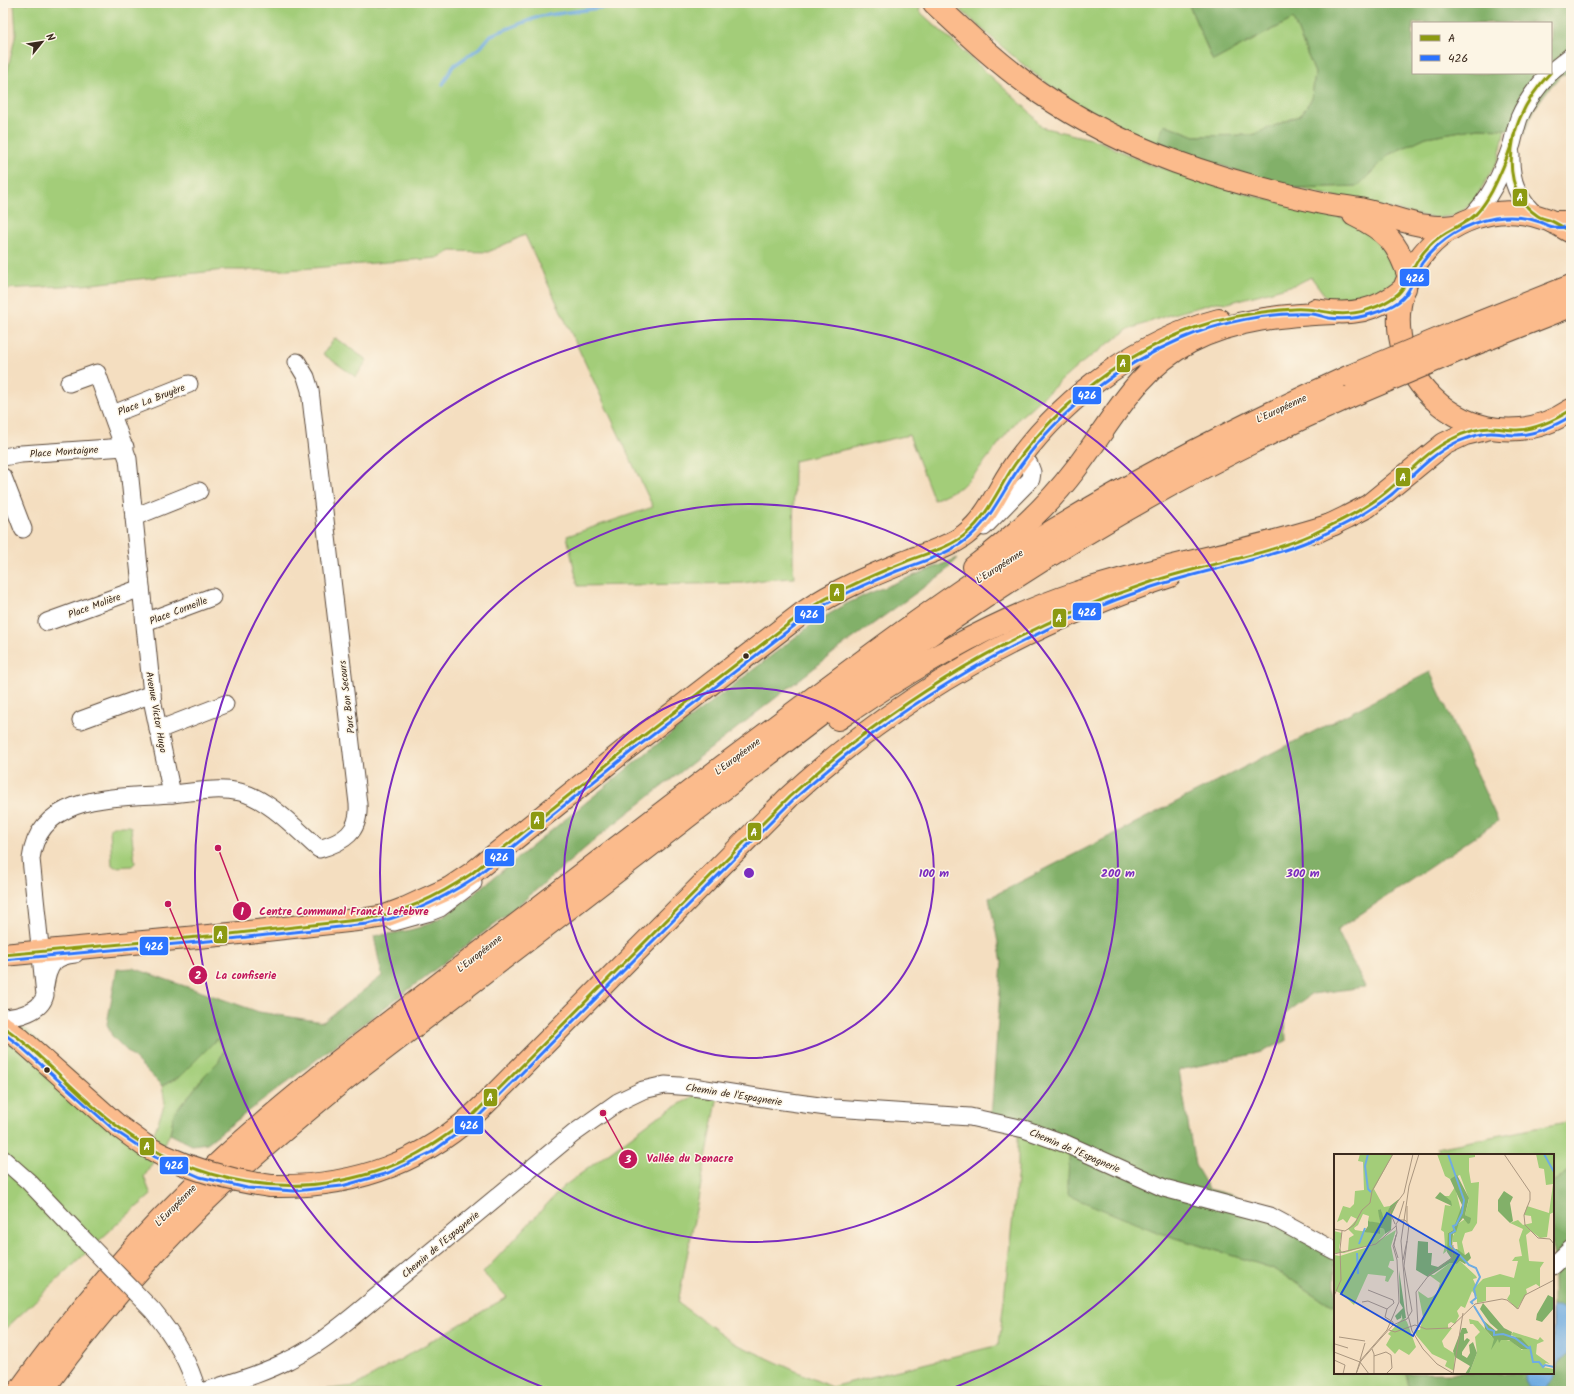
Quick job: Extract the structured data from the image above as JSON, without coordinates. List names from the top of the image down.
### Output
{
  "streets": {
    "main road": ["L'Européenne"],
    "street": [
      "Place La Bruyère",
      "Place Montaigne",
      "Place Molière",
      "Place Corneille",
      "Parc Bon Secours",
      "Avenue Victor Hugo",
      "Chemin de l'Espagnerie"
    ]
  },
  "crossings": [
    ["Place La Bruyère", "Avenue Victor Hugo"],
    ["Place Montaigne", "Avenue Victor Hugo"],
    ["Place Molière", "Avenue Victor Hugo"],
    ["Place Corneille", "Avenue Victor Hugo"],
    ["Parc Bon Secours", "Avenue Victor Hugo"]
  ],
  "places": ["Centre Communal Franck Lefebvre", "La confiserie", "Vallée du Denacre"],
  "lines": ["transit line A", "transit line 426"],
  "legend": ["A", "426"],
  "north": "top right",
  "rings": ["100 m", "200 m", "300 m"]
}
